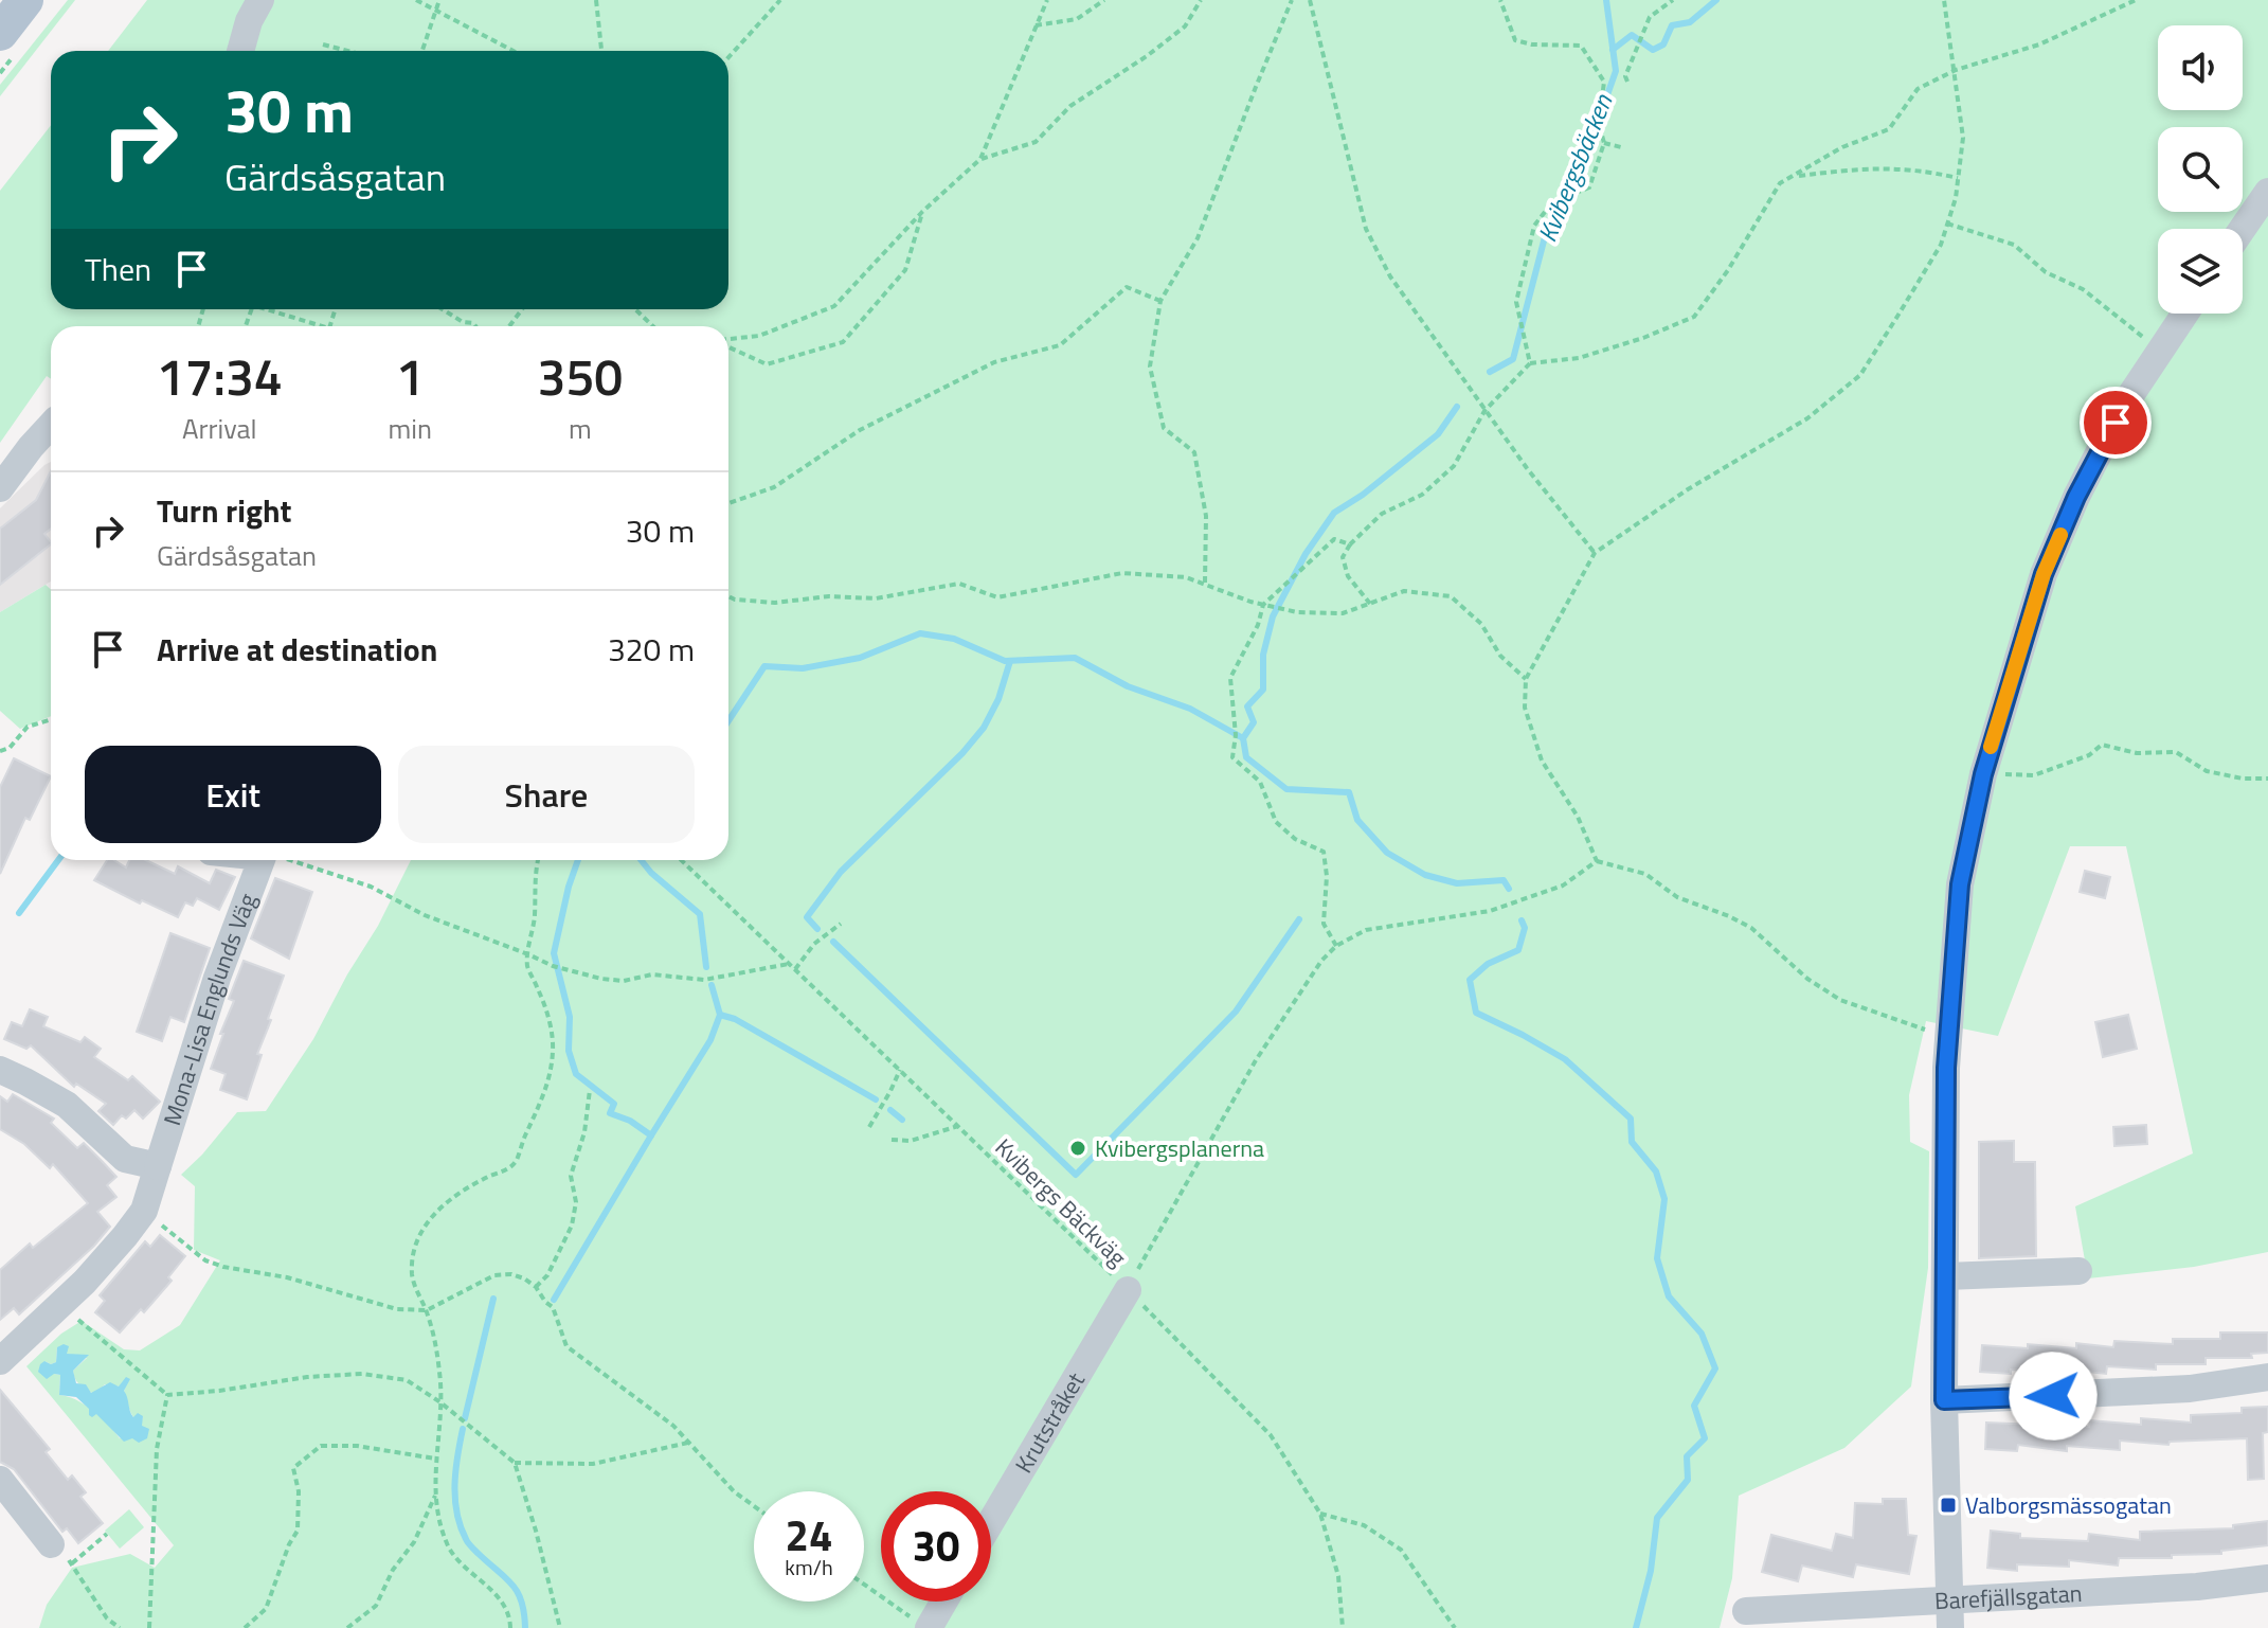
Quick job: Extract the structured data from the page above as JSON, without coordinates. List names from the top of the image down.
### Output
{
  "streets": {
    "street": ["Mona-Lisa Englunds Väg", "Krutstråket", "Barefjällsgatan"],
    "path": ["Kvibergs Bäckväg"]
  },
  "crossings": [
    ["Kvibergs Bäckväg", "Krutstråket"]
  ],
  "water": ["Kvibergsbäcken"],
  "places": {
    "other": ["Kvibergsplanerna"],
    "transit": ["Valborgsmässogatan"]
  },
  "page": {
    "turn": ["30 m", "Gärdsåsgatan"],
    "then": "Then",
    "eta": [
      "17:34",
      "Arrival",
      "1",
      "min",
      "350",
      "m"
    ],
    "list": [
      {
        "name": "Turn right",
        "note": "Gärdsåsgatan",
        "value": "30 m"
      },
      {
        "name": "Arrive at destination",
        "value": "320 m"
      }
    ],
    "buttons": ["Exit", "Share"],
    "speed": "24 km/h",
    "limit": "30"
  }
}
